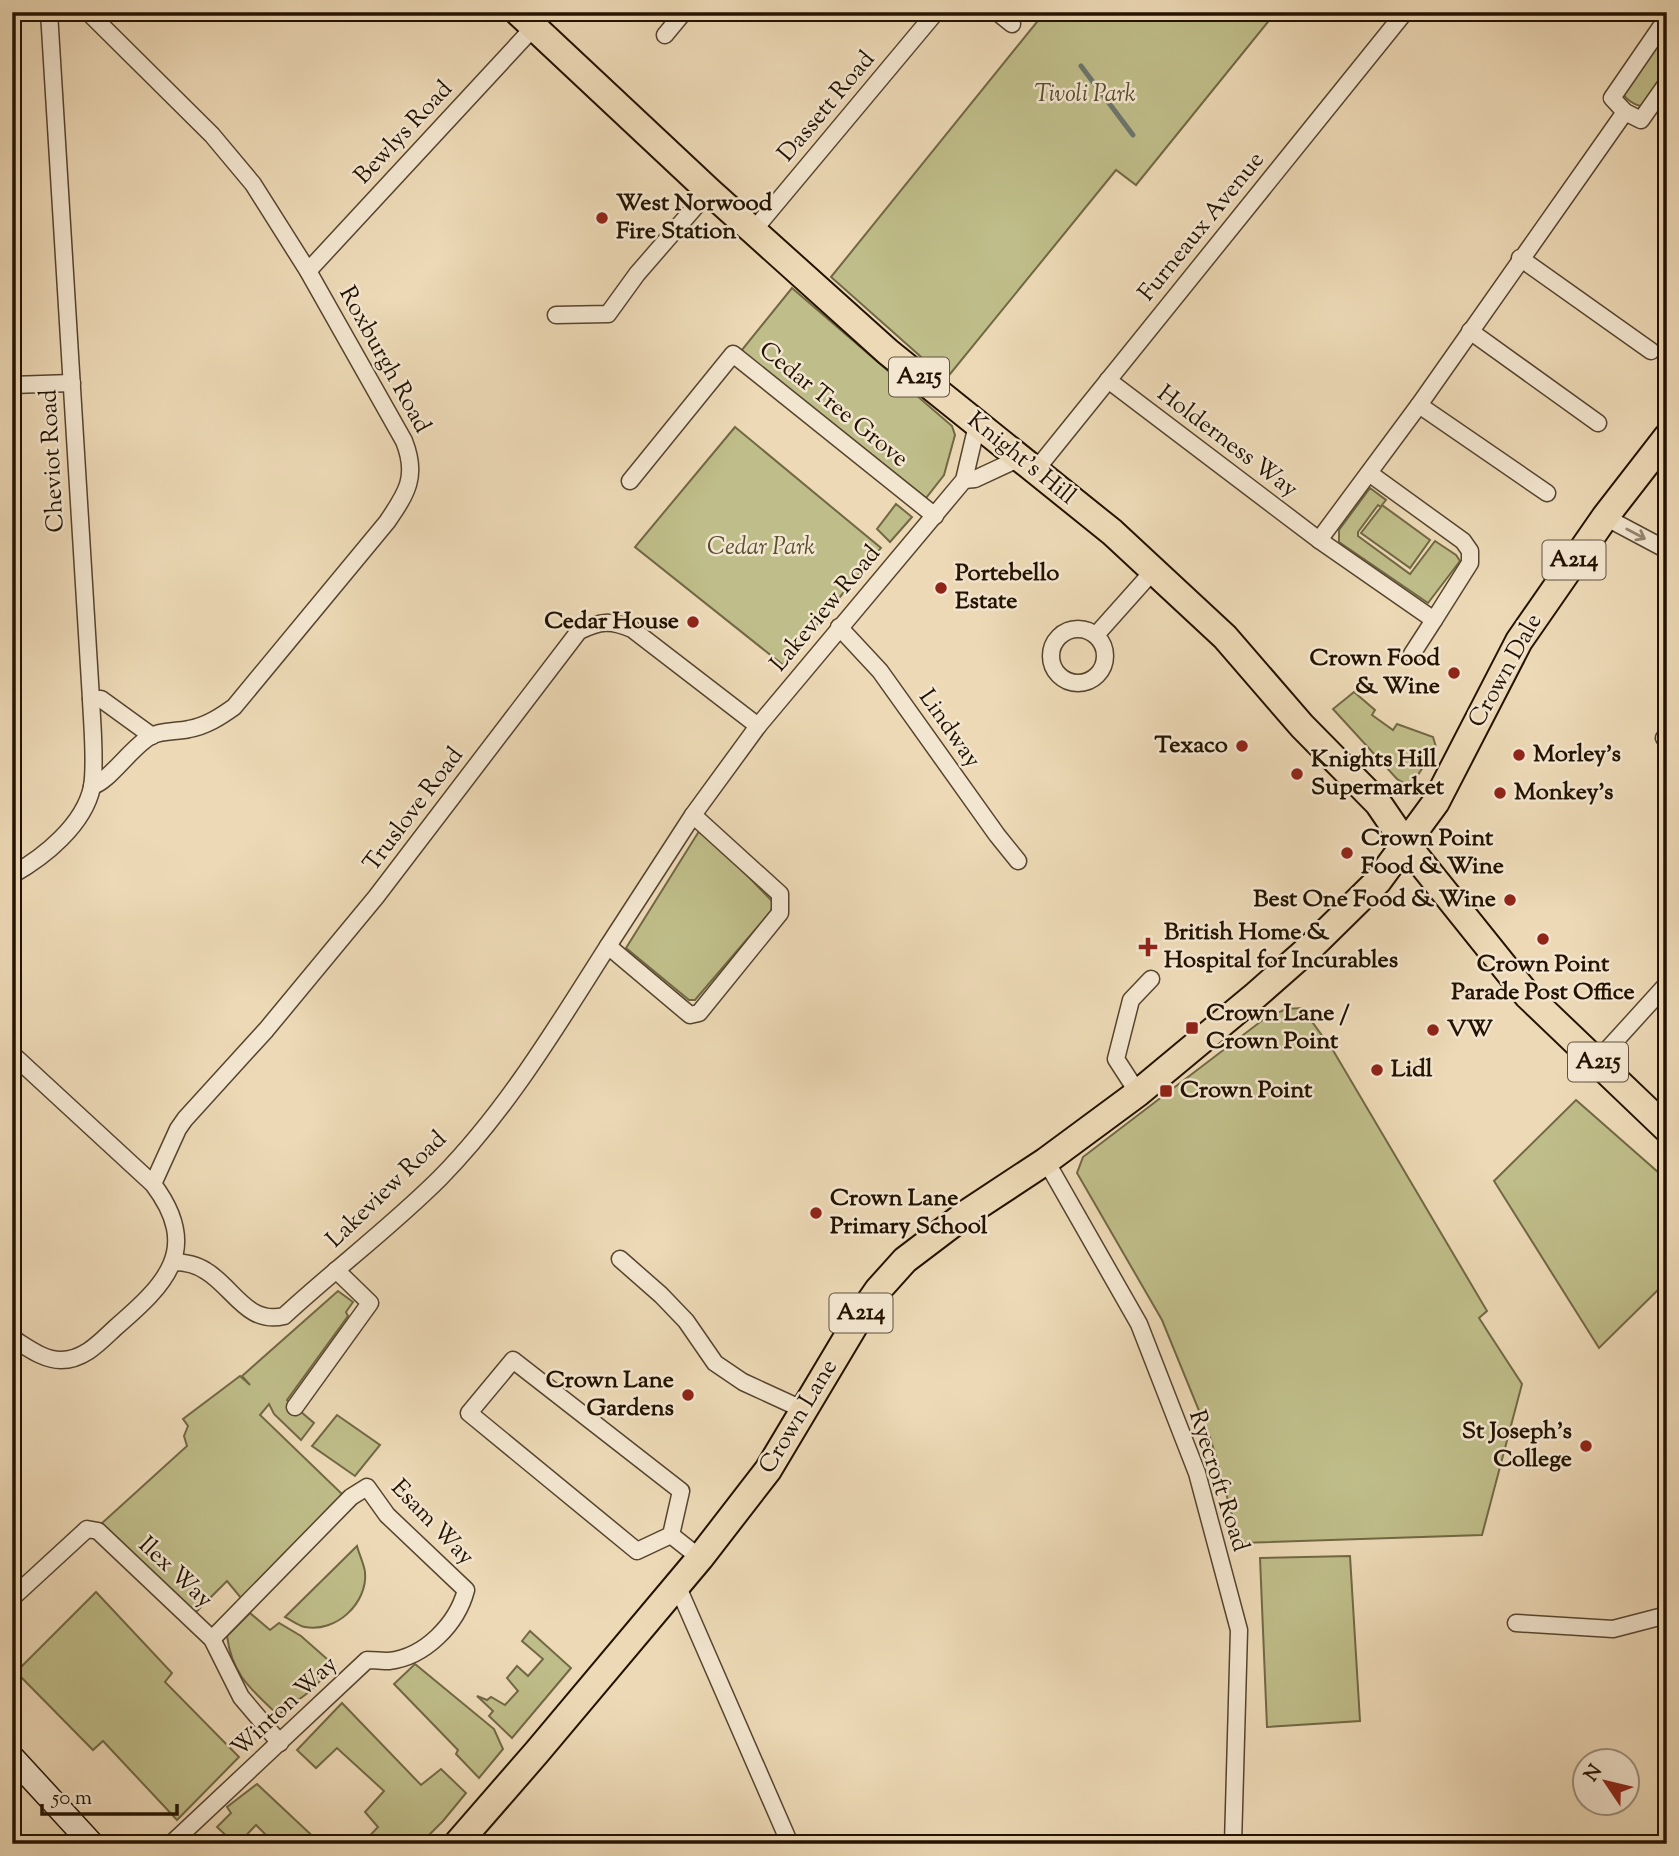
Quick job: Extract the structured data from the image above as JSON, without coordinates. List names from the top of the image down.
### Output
{
  "streets": {
    "main road": [
      "A215",
      "Knight's Hill",
      "A214",
      "Crown Dale",
      "Crown Lane"
    ],
    "street": [
      "Dassett Road",
      "Bewlys Road",
      "Furneaux Avenue",
      "Roxburgh Road",
      "Cedar Tree Grove",
      "Holderness Way",
      "Cheviot Road",
      "Lakeview Road",
      "Lindway",
      "Truslove Road",
      "Ryecroft Road",
      "Esam Way",
      "Ilex Way",
      "Winton Way"
    ]
  },
  "crossings": [
    ["Dassett Road", "Knight's Hill"],
    ["Bewlys Road", "Roxburgh Road"],
    ["Bewlys Road", "Knight's Hill"],
    ["Furneaux Avenue", "Holderness Way"],
    ["Furneaux Avenue", "Knight's Hill"],
    ["Roxburgh Road", "Cheviot Road"],
    ["A215", "Knight's Hill"],
    ["A215", "Crown Dale"],
    ["A215", "Crown Lane"],
    ["Cedar Tree Grove", "Lakeview Road"],
    ["Knight's Hill", "Lakeview Road"],
    ["Knight's Hill", "Crown Dale"],
    ["Knight's Hill", "Crown Lane"],
    ["Lakeview Road", "Lindway"],
    ["Lakeview Road", "Truslove Road"],
    ["Crown Dale", "Crown Lane"],
    ["Crown Lane", "Ryecroft Road"],
    ["Esam Way", "Ilex Way"],
    ["Esam Way", "Winton Way"],
    ["Ilex Way", "Winton Way"]
  ],
  "parks": ["Tivoli Park", "Cedar Park"],
  "places": {
    "other": [
      "West Norwood Fire Station",
      "Portebello Estate",
      "Cedar House",
      "Crown Food & Wine",
      "Texaco",
      "Morley's",
      "Knights Hill Supermarket",
      "Monkey's",
      "Crown Point Food & Wine",
      "Best One Food & Wine",
      "Crown Point Parade Post Office",
      "VW",
      "Lidl",
      "Crown Lane Primary School",
      "Crown Lane Gardens",
      "St Joseph's College"
    ],
    "health": ["British Home & Hospital for Incurables"],
    "transit": ["Crown Lane / Crown Point", "Crown Point"]
  },
  "scale_bar": "50 m",
  "north": "top left"
}
